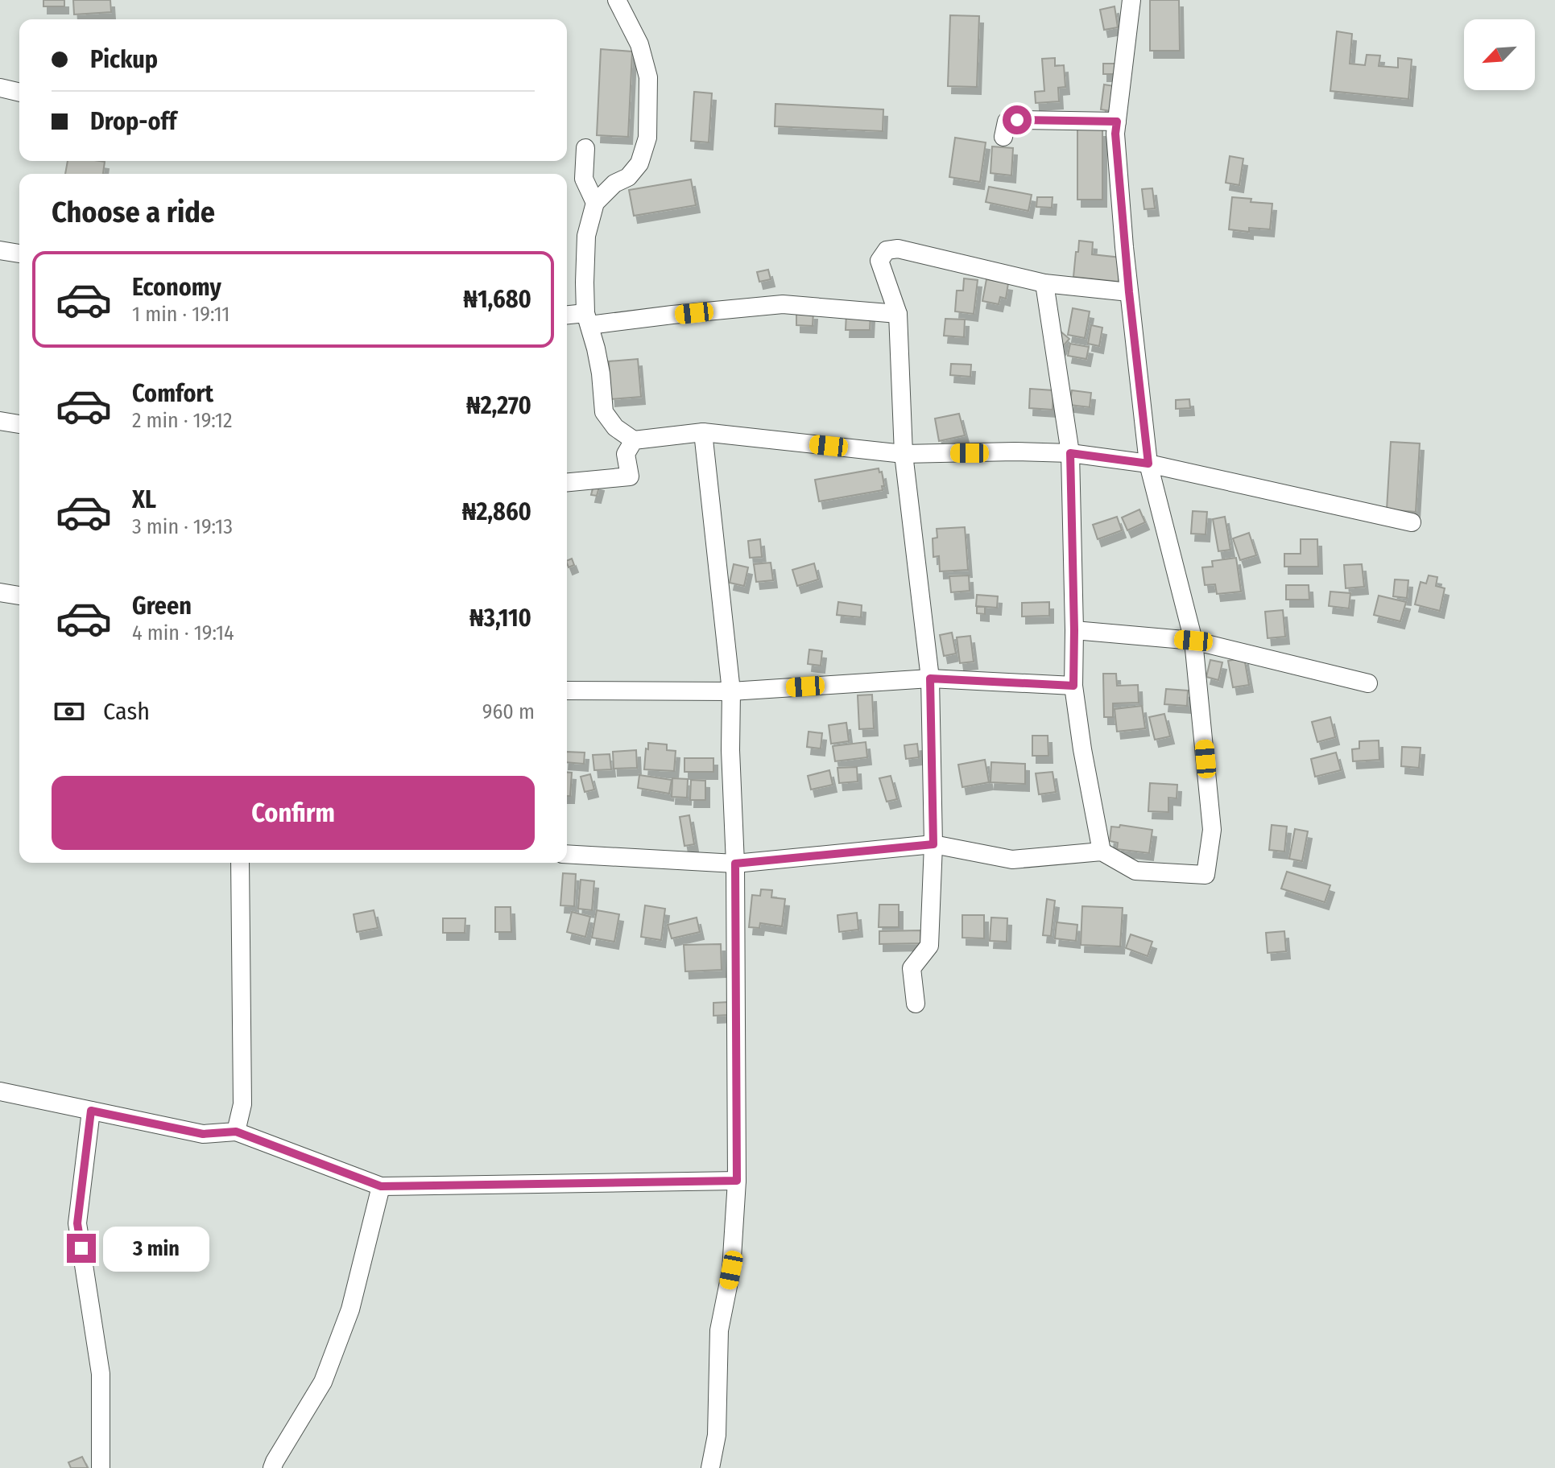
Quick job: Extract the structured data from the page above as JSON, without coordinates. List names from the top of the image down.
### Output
{
  "north": "bottom left",
  "page": {
    "banner": ["Pickup", "Drop-off"],
    "heading": "Choose a ride",
    "list": [
      {
        "name": "Economy",
        "note": "1 min · 19:11",
        "value": "₦1,680"
      },
      {
        "name": "Comfort",
        "note": "2 min · 19:12",
        "value": "₦2,270"
      },
      {
        "name": "XL",
        "note": "3 min · 19:13",
        "value": "₦2,860"
      },
      {
        "name": "Green",
        "note": "4 min · 19:14",
        "value": "₦3,110"
      }
    ],
    "pay": ["Cash", "960 m"],
    "buttons": "Confirm",
    "bubble": "3 min"
  }
}
